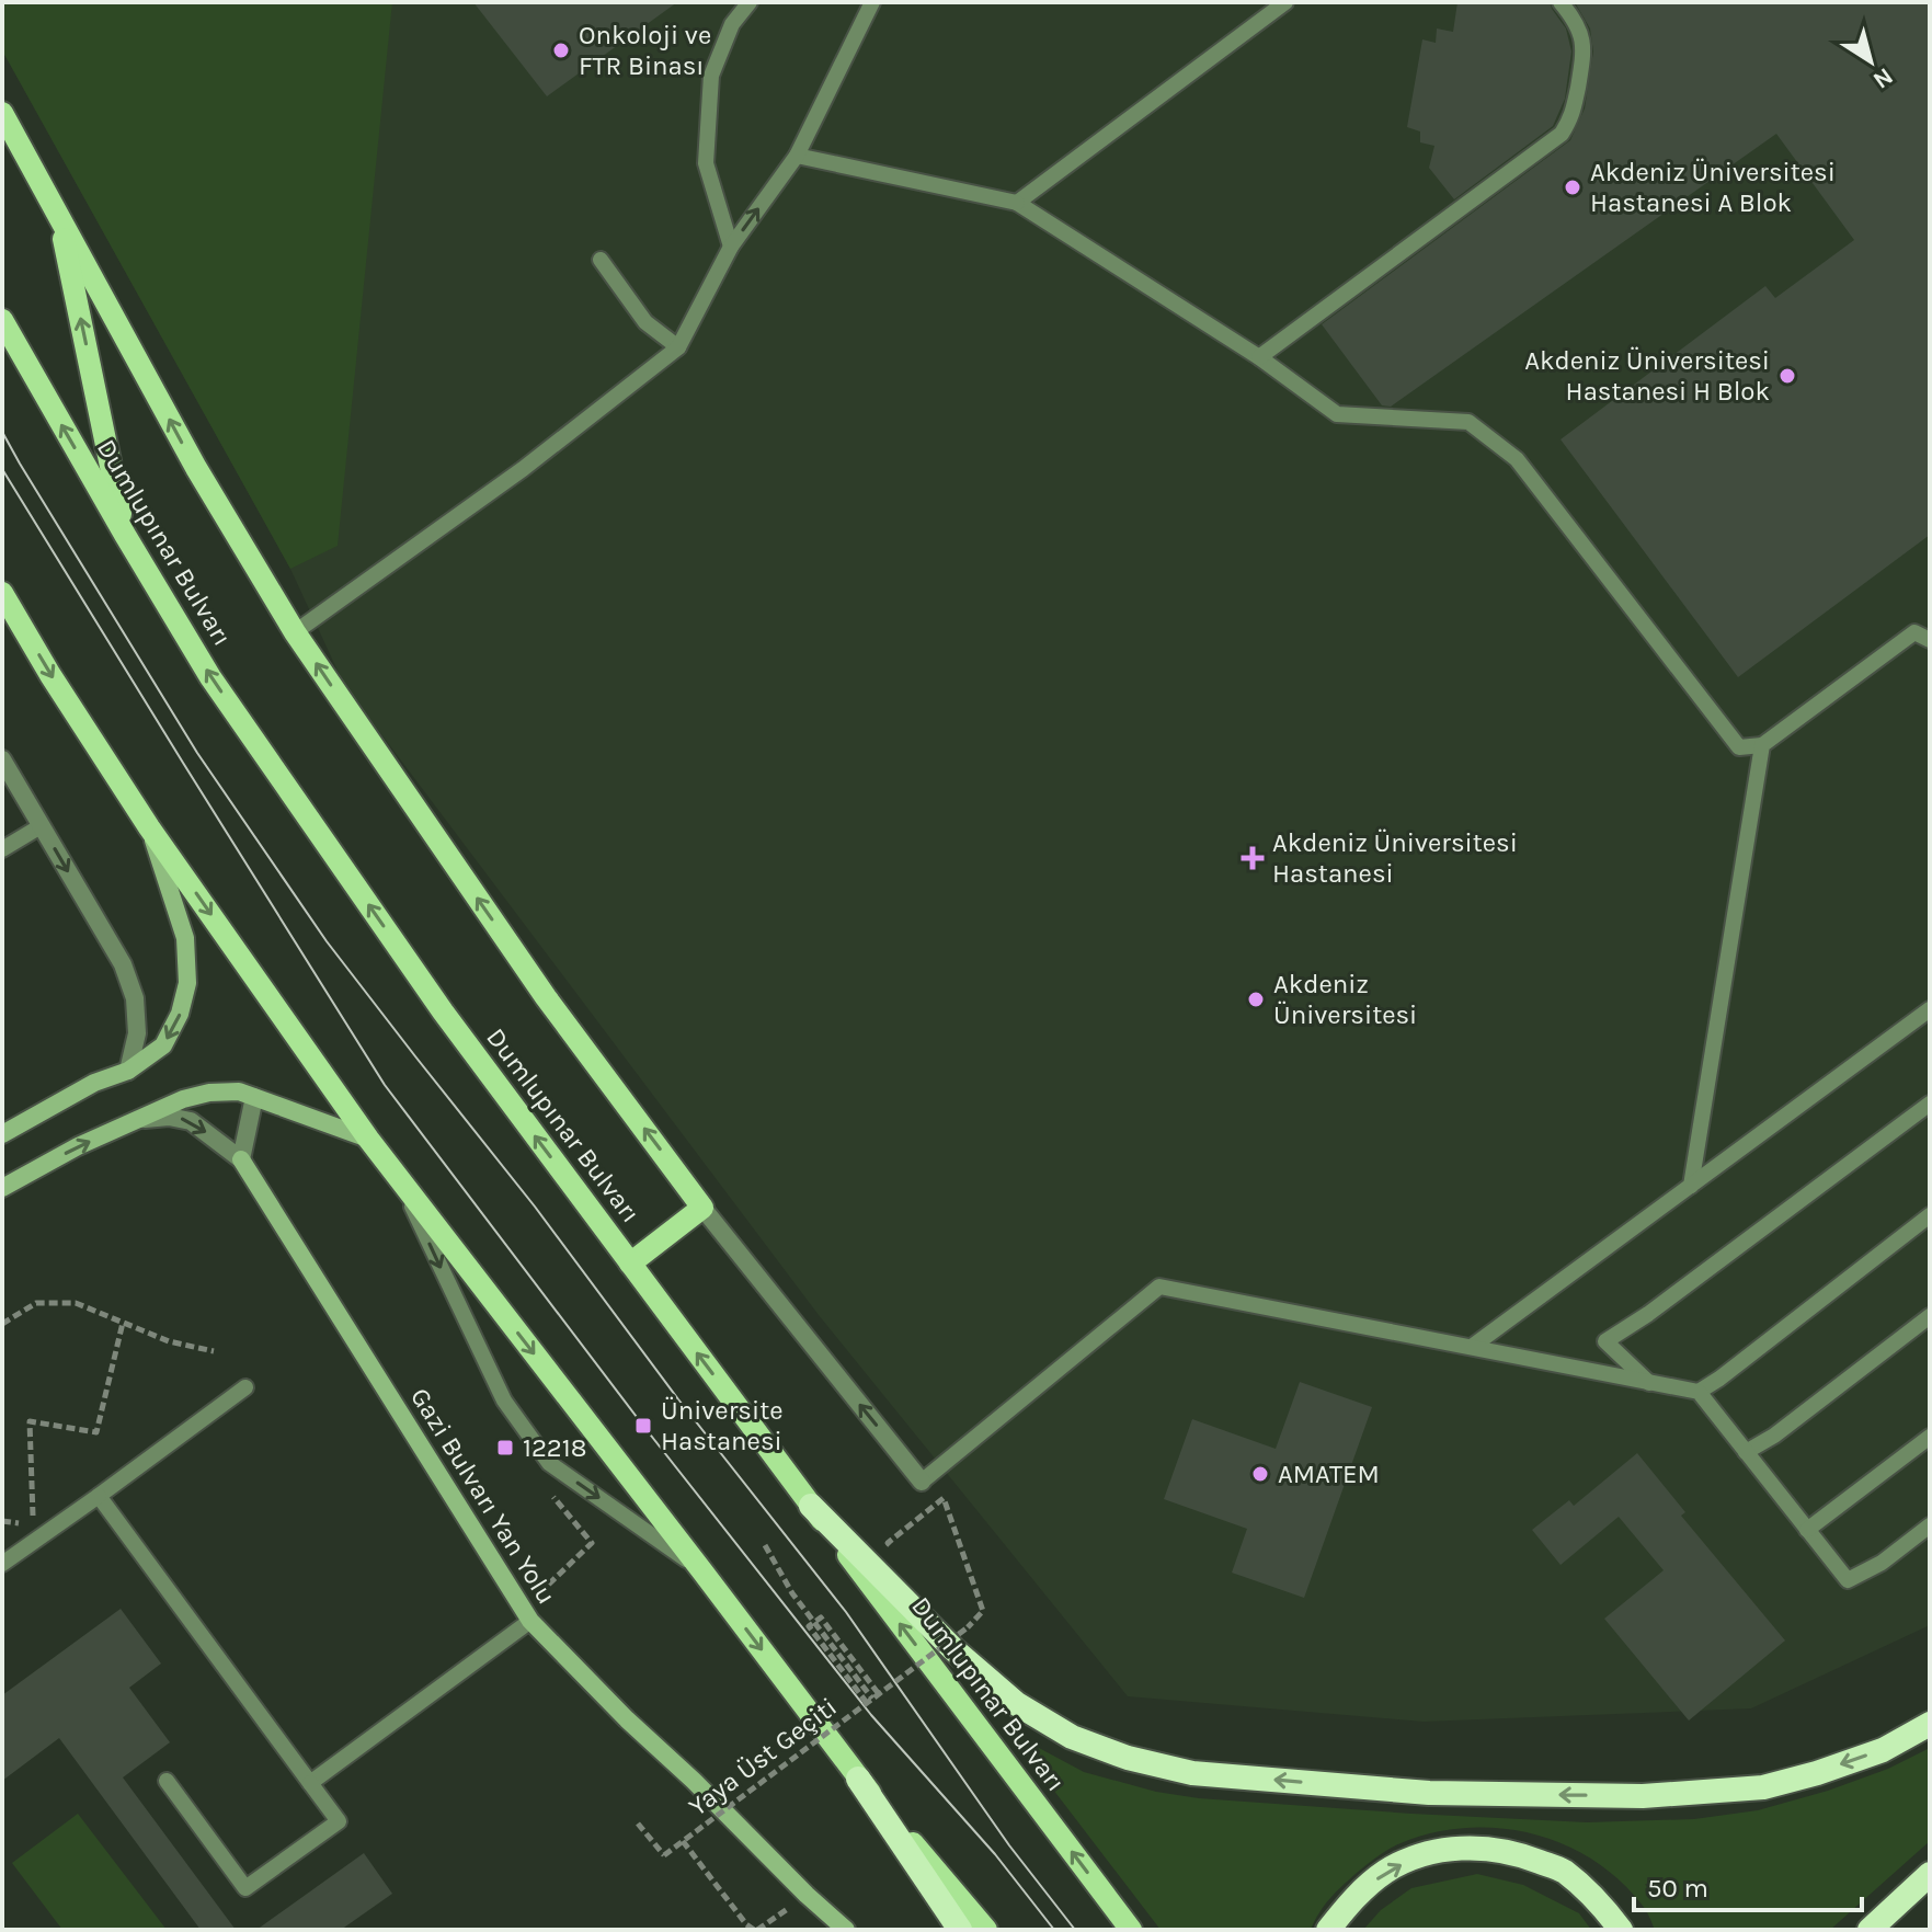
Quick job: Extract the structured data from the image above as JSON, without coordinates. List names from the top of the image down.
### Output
{
  "streets": {
    "main road": ["Dumlupınar Bulvarı", "Gazi Bulvarı Yan Yolu"],
    "path": ["Yaya Üst Geçiti"]
  },
  "places": {
    "other": [
      "Onkoloji ve FTR Binası",
      "Akdeniz Üniversitesi Hastanesi A Blok",
      "Akdeniz Üniversitesi Hastanesi H Blok",
      "Akdeniz Üniversitesi",
      "AMATEM"
    ],
    "health": ["Akdeniz Üniversitesi Hastanesi"],
    "transit": ["Üniversite Hastanesi", "12218"]
  },
  "scale_bar": "50 m",
  "north": "bottom right"
}
